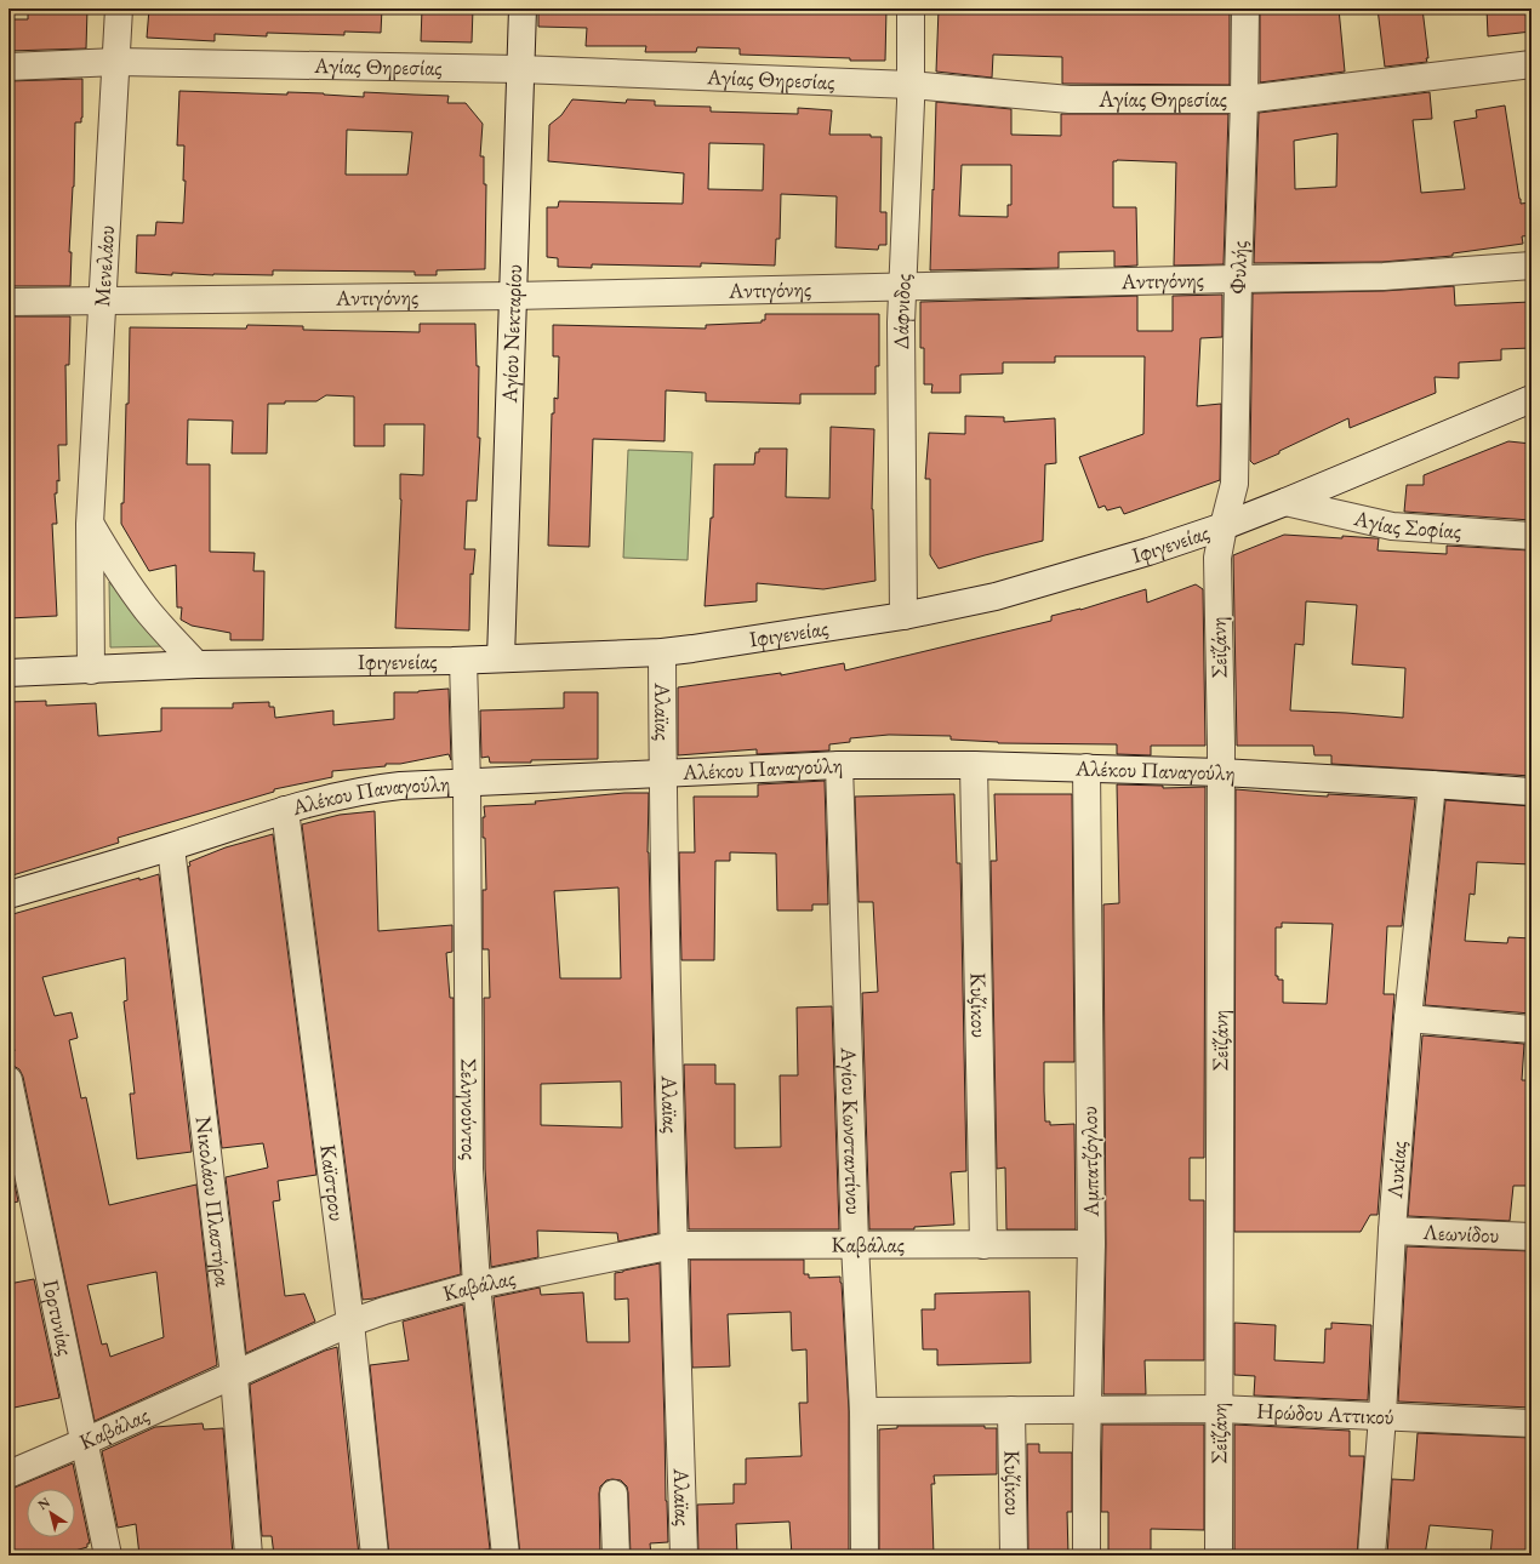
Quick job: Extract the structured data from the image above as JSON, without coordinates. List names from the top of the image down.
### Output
{
  "streets": {
    "street": [
      "Αγίας Θηρεσίας",
      "Μενελάου",
      "Φυλής",
      "Αντιγόνης",
      "Δάφνιδος",
      "Αγίου Νεκταρίου",
      "Αγίας Σοφίας",
      "Ιφιγενείας",
      "Σεϊζάνη",
      "Αλαϊας",
      "Αλέκου Παναγούλη",
      "Κυζίκου",
      "Σεληνούντος",
      "Αγίου Κωνσταντίνου",
      "Αμπατζόγλου",
      "Λυκίας",
      "Καϊστρου",
      "Νικολάου Πλαστήρα",
      "Λεωνίδου",
      "Καβάλας",
      "Γορτυνίας",
      "Ηρώδου Αττικού"
    ]
  },
  "crossings": [
    ["Αγίας Θηρεσίας", "Μενελάου"],
    ["Αγίας Θηρεσίας", "Φυλής"],
    ["Αγίας Θηρεσίας", "Δάφνιδος"],
    ["Αγίας Θηρεσίας", "Αγίου Νεκταρίου"],
    ["Μενελάου", "Αντιγόνης"],
    ["Μενελάου", "Ιφιγενείας"],
    ["Φυλής", "Αντιγόνης"],
    ["Φυλής", "Ιφιγενείας"],
    ["Φυλής", "Σεϊζάνη"],
    ["Αντιγόνης", "Δάφνιδος"],
    ["Αντιγόνης", "Αγίου Νεκταρίου"],
    ["Δάφνιδος", "Ιφιγενείας"],
    ["Αγίου Νεκταρίου", "Ιφιγενείας"],
    ["Αγίας Σοφίας", "Ιφιγενείας"],
    ["Ιφιγενείας", "Σεϊζάνη"],
    ["Ιφιγενείας", "Αλαϊας"],
    ["Ιφιγενείας", "Σεληνούντος"],
    ["Σεϊζάνη", "Αλέκου Παναγούλη"],
    ["Σεϊζάνη", "Ηρώδου Αττικού"],
    ["Αλαϊας", "Αλέκου Παναγούλη"],
    ["Αλαϊας", "Καβάλας"],
    ["Αλέκου Παναγούλη", "Κυζίκου"],
    ["Αλέκου Παναγούλη", "Σεληνούντος"],
    ["Αλέκου Παναγούλη", "Αγίου Κωνσταντίνου"],
    ["Αλέκου Παναγούλη", "Αμπατζόγλου"],
    ["Αλέκου Παναγούλη", "Λυκίας"],
    ["Αλέκου Παναγούλη", "Καϊστρου"],
    ["Αλέκου Παναγούλη", "Νικολάου Πλαστήρα"],
    ["Κυζίκου", "Καβάλας"],
    ["Κυζίκου", "Ηρώδου Αττικού"],
    ["Σεληνούντος", "Καβάλας"],
    ["Αγίου Κωνσταντίνου", "Καβάλας"],
    ["Αγίου Κωνσταντίνου", "Ηρώδου Αττικού"],
    ["Αμπατζόγλου", "Καβάλας"],
    ["Αμπατζόγλου", "Ηρώδου Αττικού"],
    ["Λυκίας", "Λεωνίδου"],
    ["Λυκίας", "Ηρώδου Αττικού"],
    ["Καϊστρου", "Καβάλας"],
    ["Νικολάου Πλαστήρα", "Καβάλας"],
    ["Καβάλας", "Γορτυνίας"]
  ],
  "north": "top left"
}
